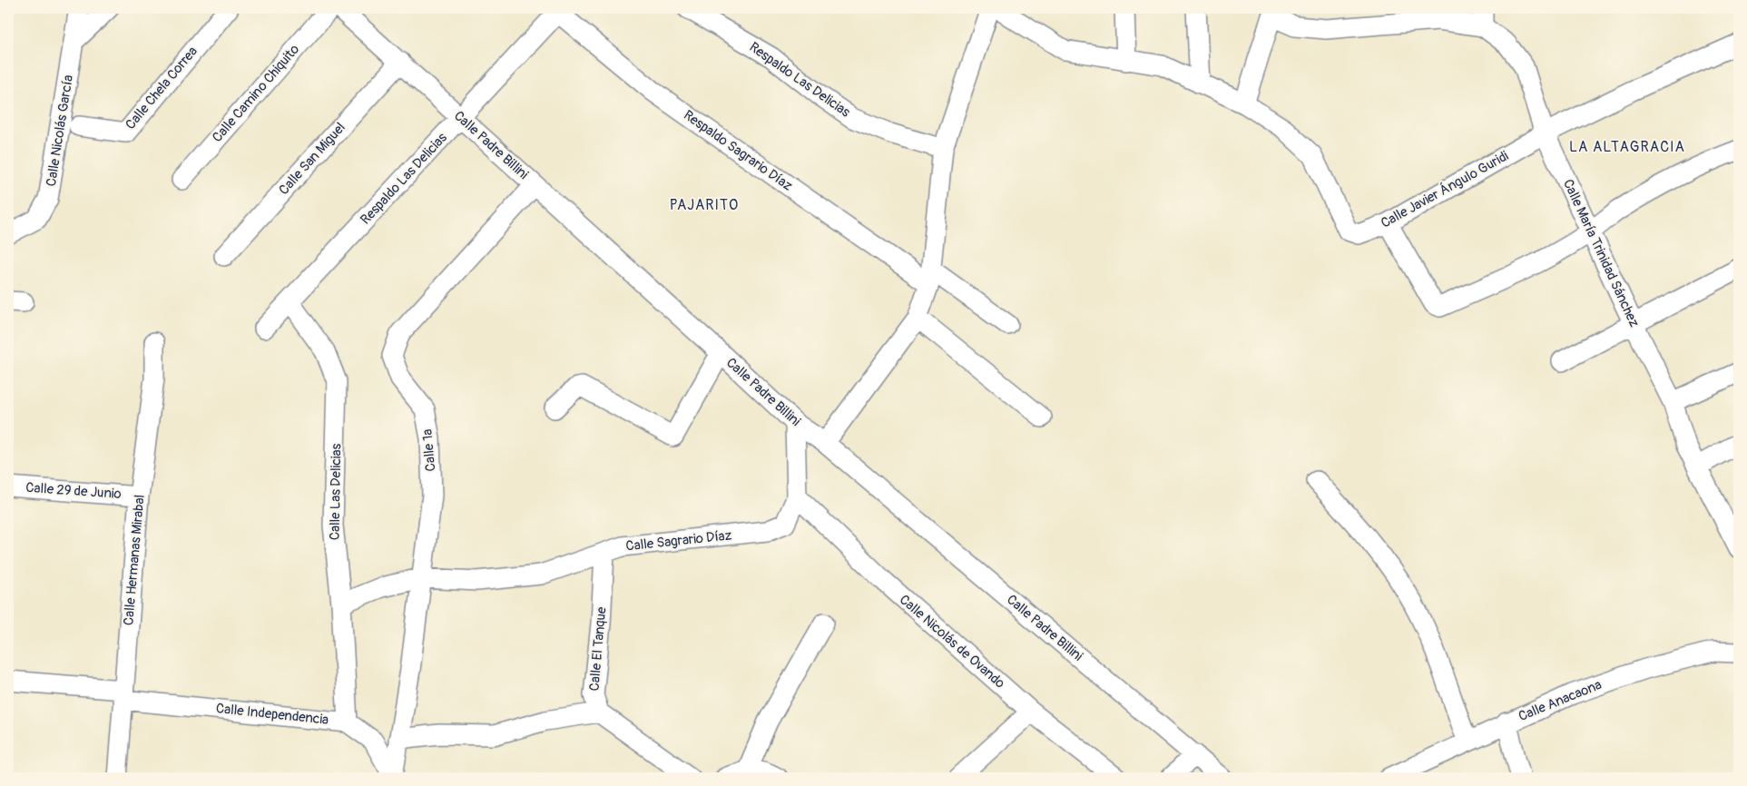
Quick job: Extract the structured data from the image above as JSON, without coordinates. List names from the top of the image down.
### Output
{
  "streets": {
    "street": [
      "Respaldo Las Delicias",
      "Calle Chela Correa",
      "Calle Camino Chiquito",
      "Calle Nicolás García",
      "Calle Padre Billini",
      "Respaldo Sagrario Díaz",
      "Calle San Miguel",
      "Calle Javier Ángulo Guridi",
      "Calle María Trinidad Sánchez",
      "Calle 1ª",
      "Calle 29 de Junio",
      "Calle Las Delicias",
      "Calle Sagrario Díaz",
      "Calle Hermanas Mirabal",
      "Calle Nicolás de Ovando",
      "Calle El Tanque",
      "Calle Anacaona",
      "Calle Independencia"
    ]
  },
  "crossings": [
    ["Respaldo Las Delicias", "Calle Padre Billini"],
    ["Respaldo Las Delicias", "Respaldo Sagrario Díaz"],
    ["Respaldo Las Delicias", "Calle Las Delicias"],
    ["Calle Padre Billini", "Calle San Miguel"],
    ["Calle Padre Billini", "Calle 1ª"],
    ["Calle Padre Billini", "Calle Sagrario Díaz"],
    ["Calle Javier Ángulo Guridi", "Calle María Trinidad Sánchez"],
    ["Calle 1ª", "Calle Sagrario Díaz"],
    ["Calle 1ª", "Calle Independencia"],
    ["Calle 29 de Junio", "Calle Hermanas Mirabal"],
    ["Calle Las Delicias", "Calle Sagrario Díaz"],
    ["Calle Las Delicias", "Calle Independencia"],
    ["Calle Sagrario Díaz", "Calle Nicolás de Ovando"],
    ["Calle Sagrario Díaz", "Calle El Tanque"],
    ["Calle Hermanas Mirabal", "Calle Independencia"]
  ],
  "districts": ["LA ALTAGRACIA", "PAJARITO"]
}
